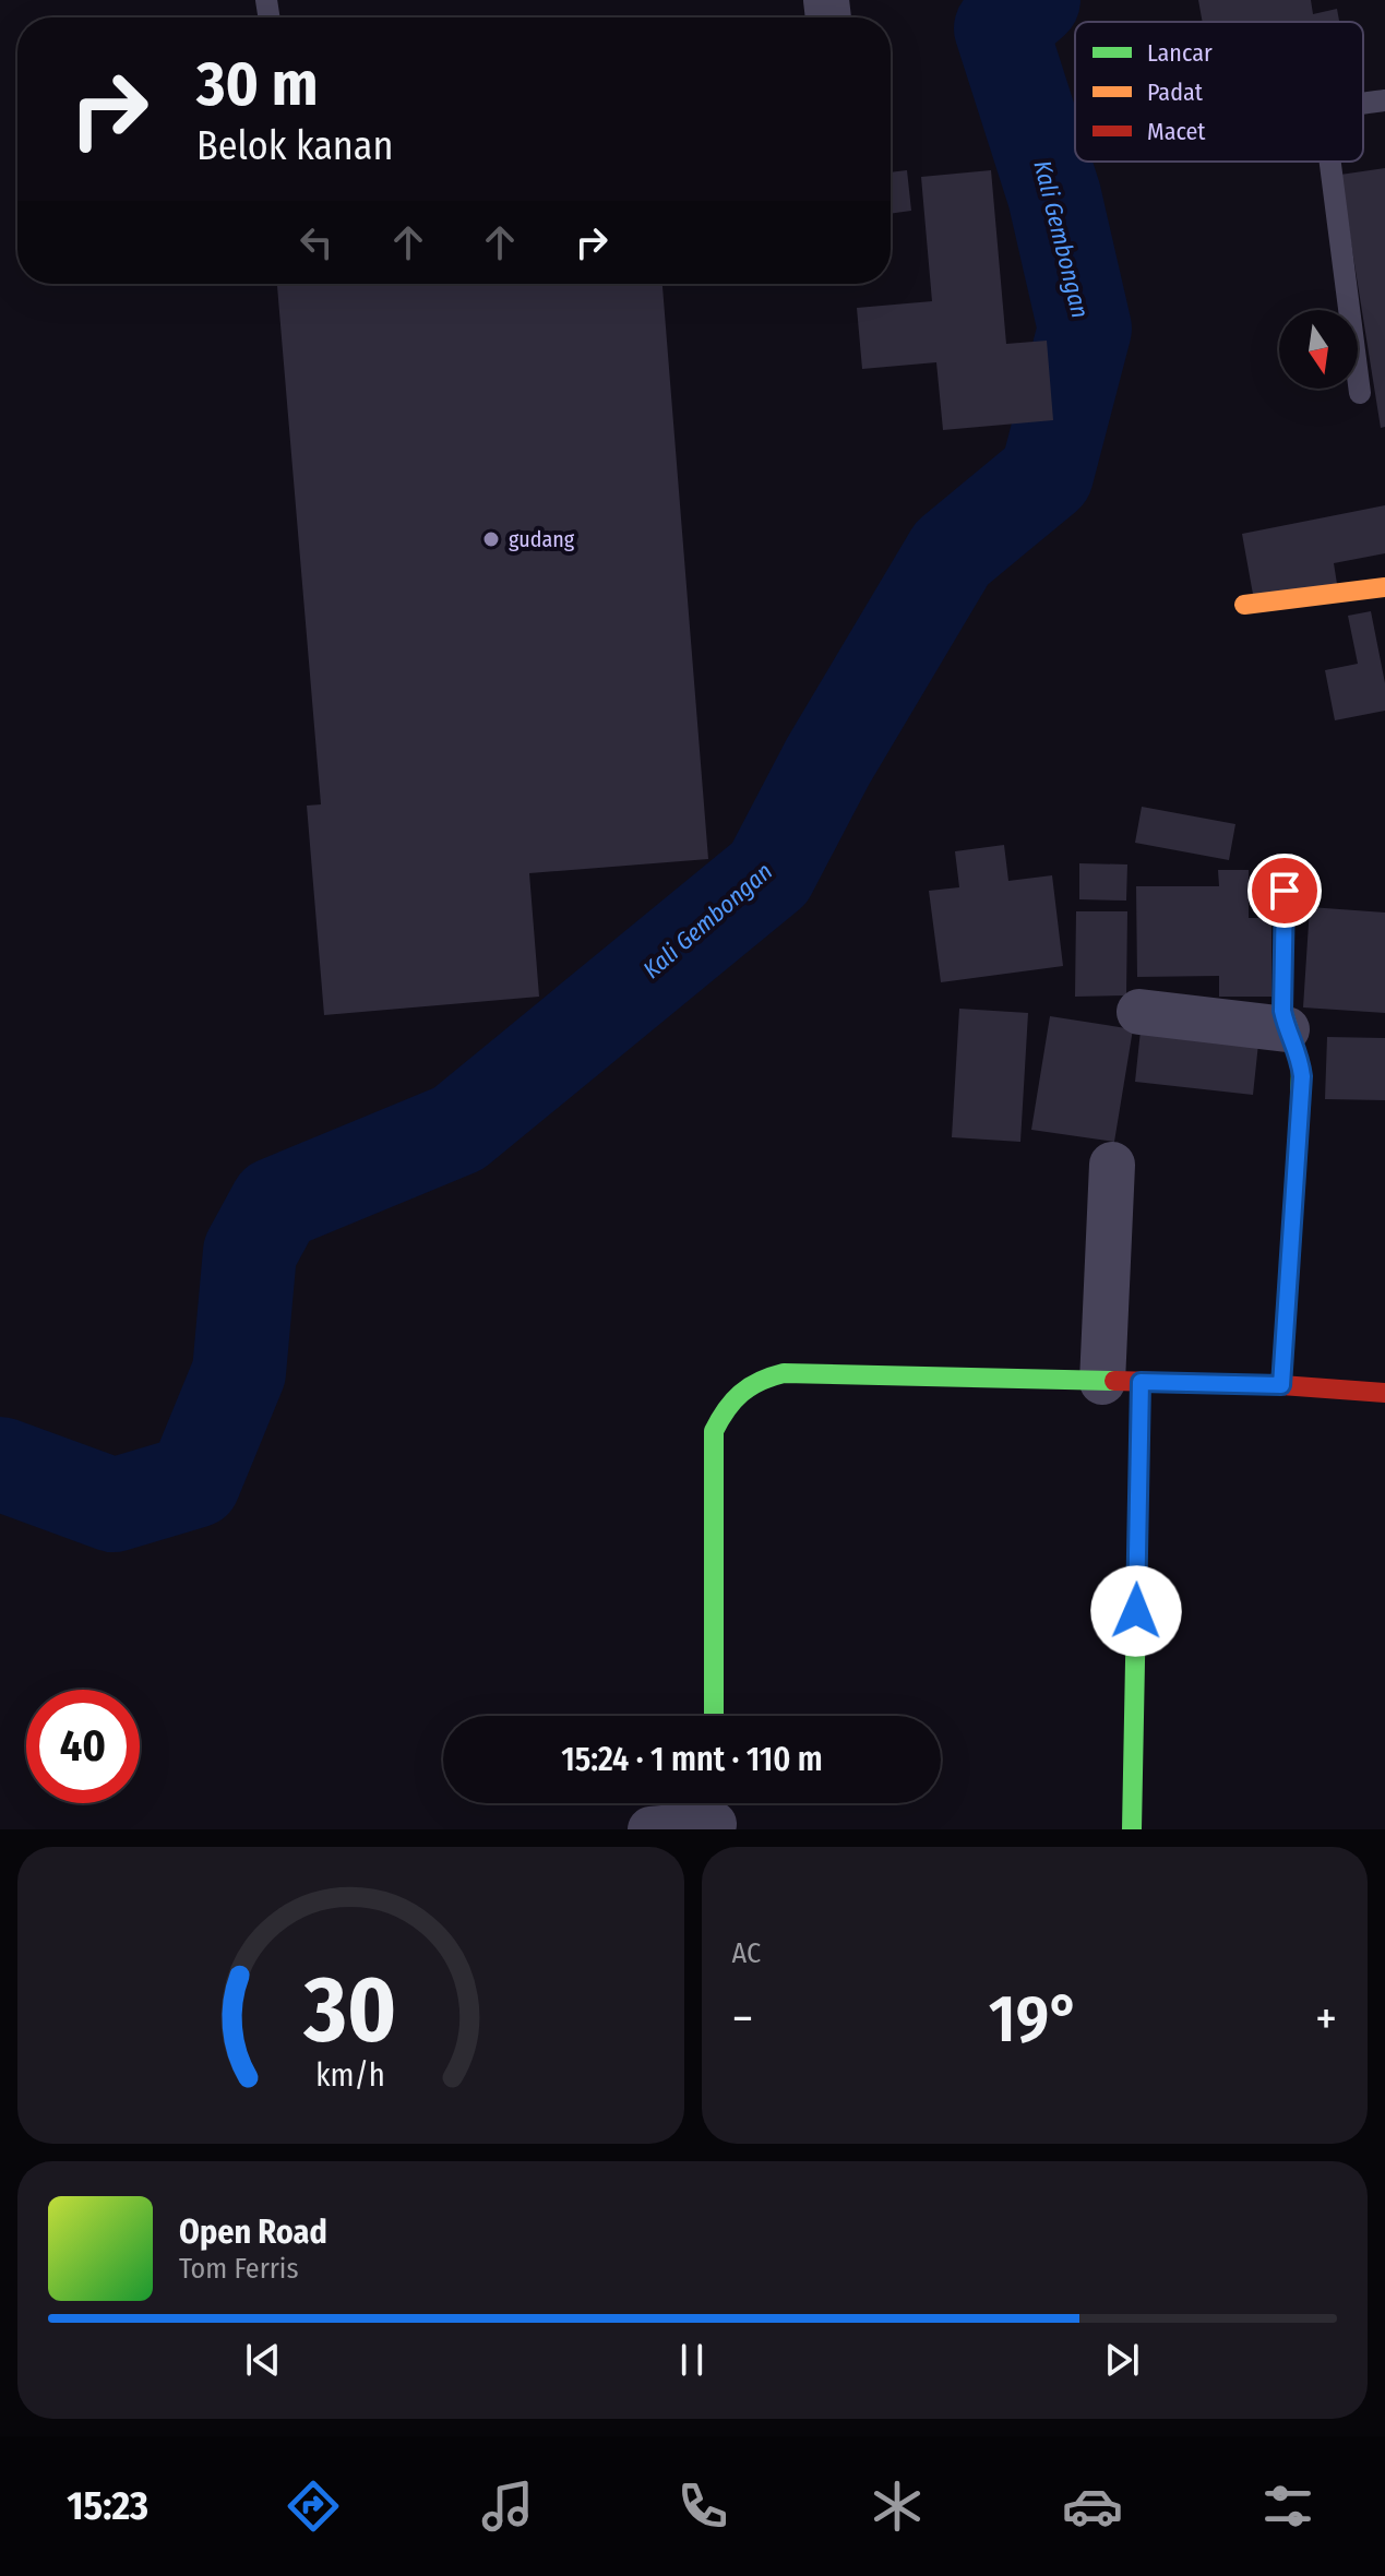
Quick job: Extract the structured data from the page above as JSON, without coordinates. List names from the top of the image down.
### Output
{
  "water": ["Kali Gembongan"],
  "places": ["gudang"],
  "legend": ["Lancar", "Padat", "Macet"],
  "north": "bottom",
  "page": {
    "turn": ["30 m", "Belok kanan"],
    "limit": "40",
    "trip": "15:24 · 1 mnt · 110 m",
    "tile": "AC",
    "heat": ["−", "19°", "+"],
    "song": ["Open Road", "Tom Ferris"],
    "tabs": "15:23",
    "gauge": ["30", "km/h"]
  }
}
